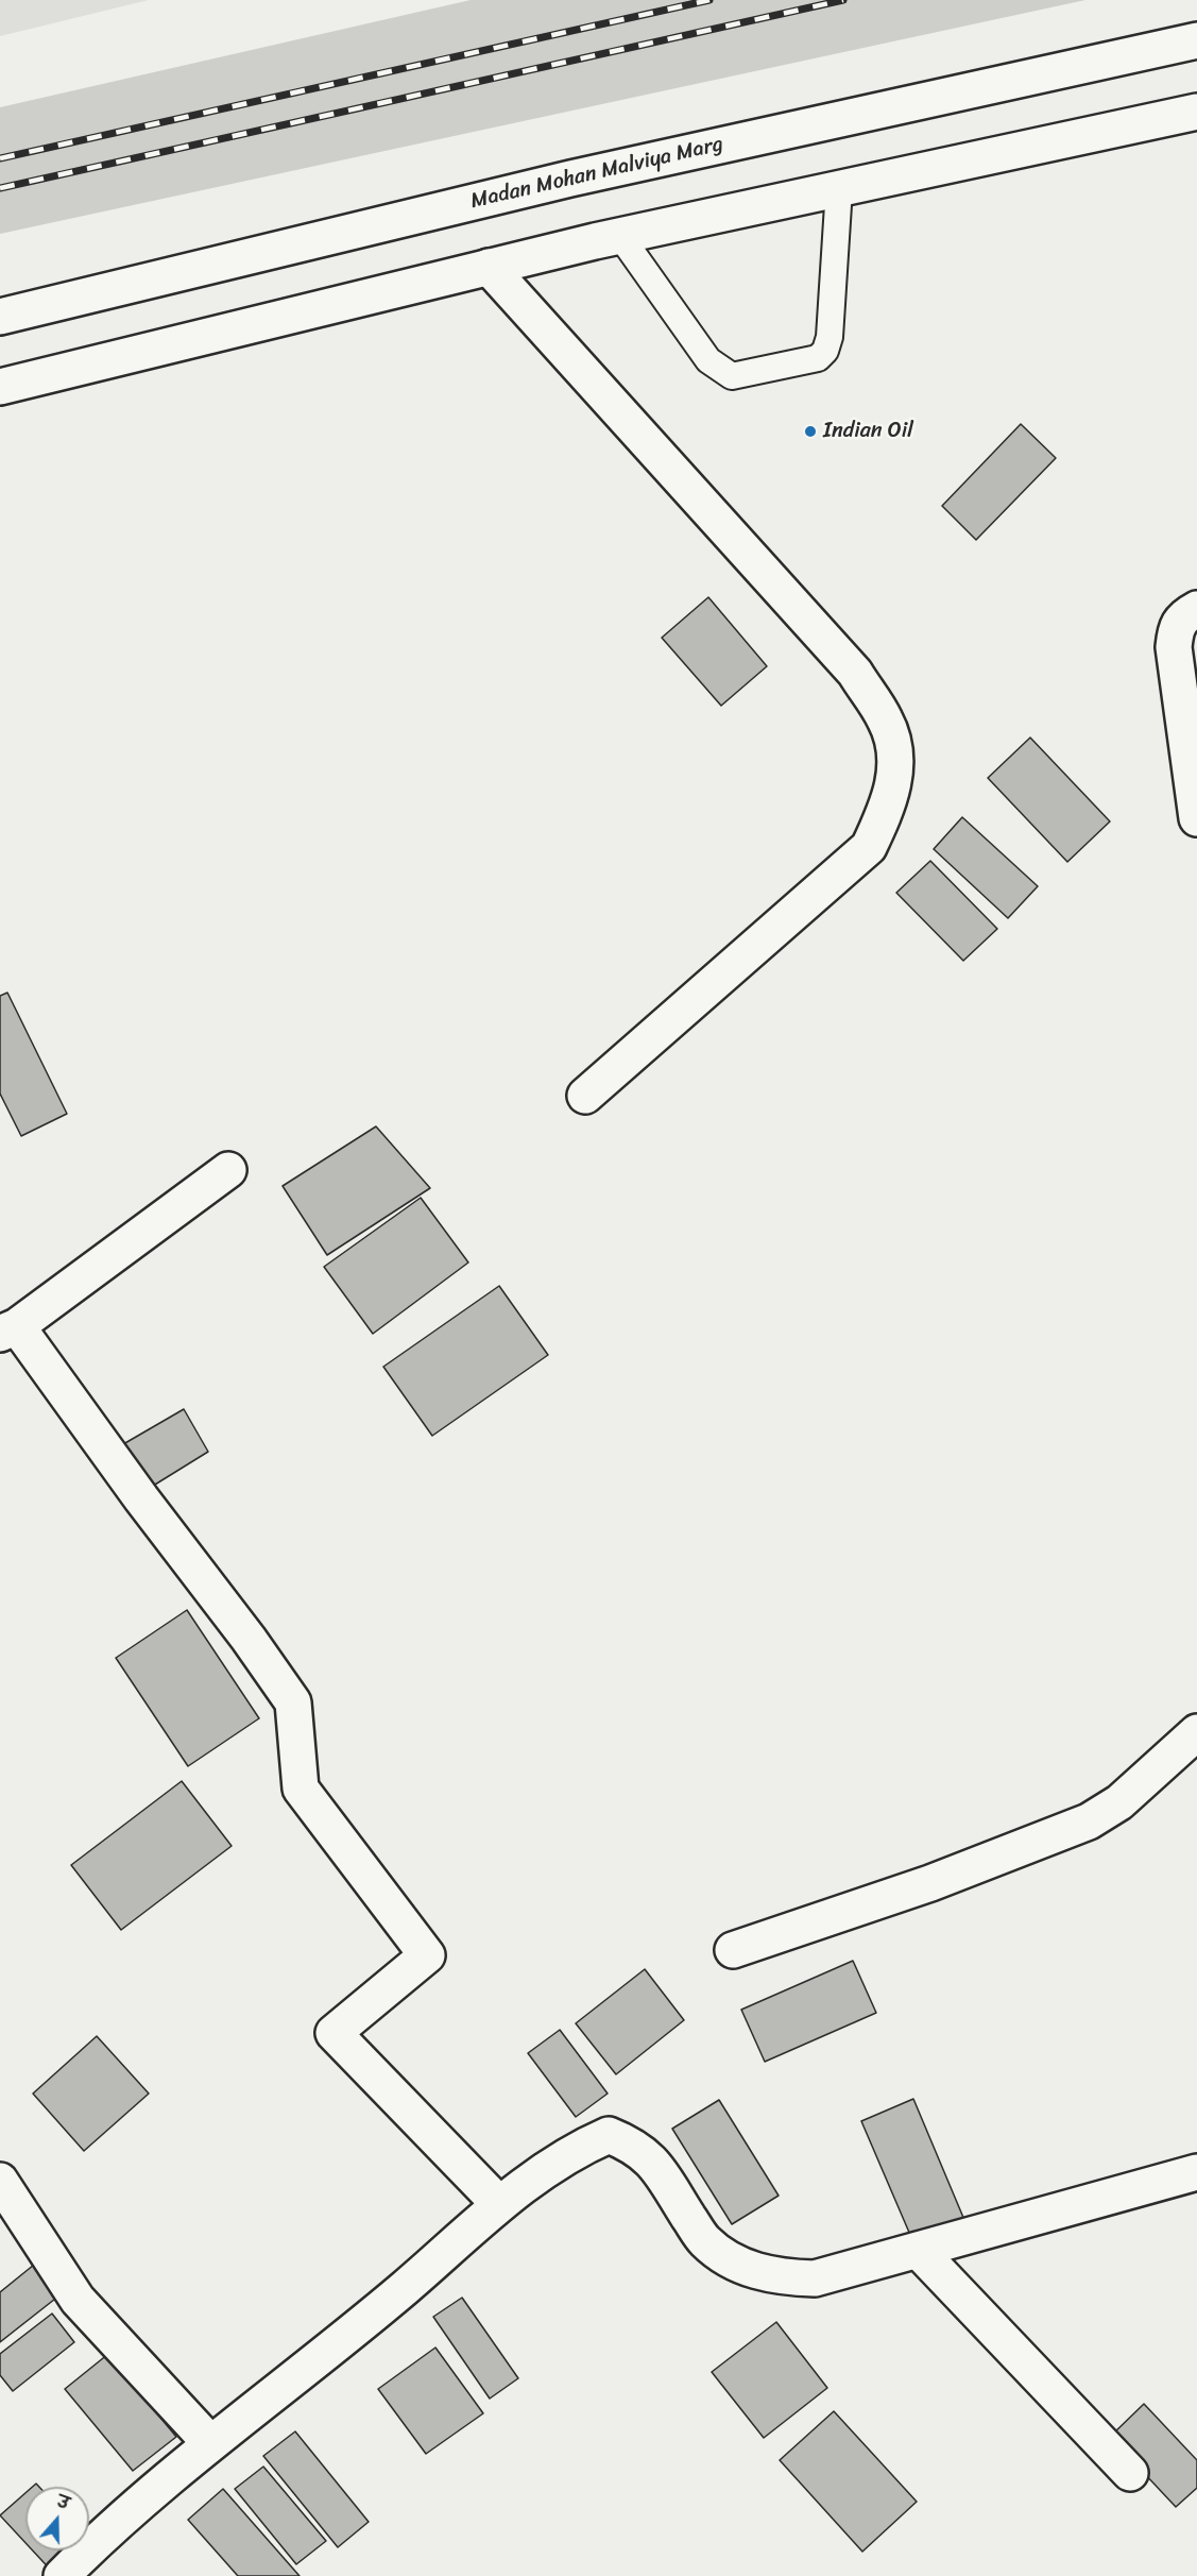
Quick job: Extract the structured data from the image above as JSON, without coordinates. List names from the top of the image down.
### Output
{
  "streets": {
    "street": ["Madan Mohan Malviya Marg"]
  },
  "places": ["Indian Oil"],
  "north": "top"
}
